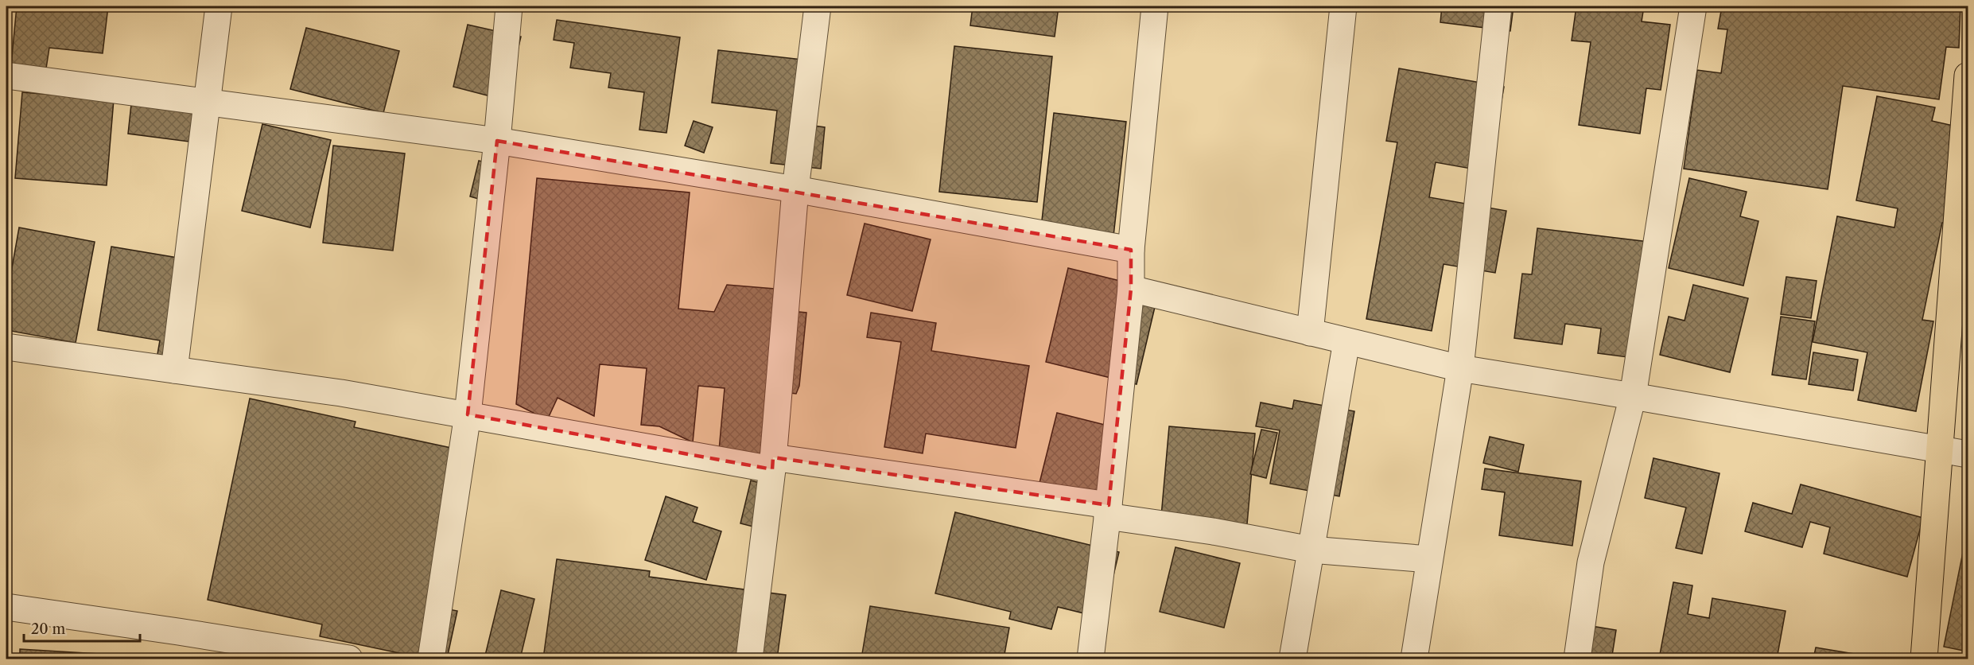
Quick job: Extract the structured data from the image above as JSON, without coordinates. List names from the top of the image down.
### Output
{
  "scale_bar": "20 m"
}
